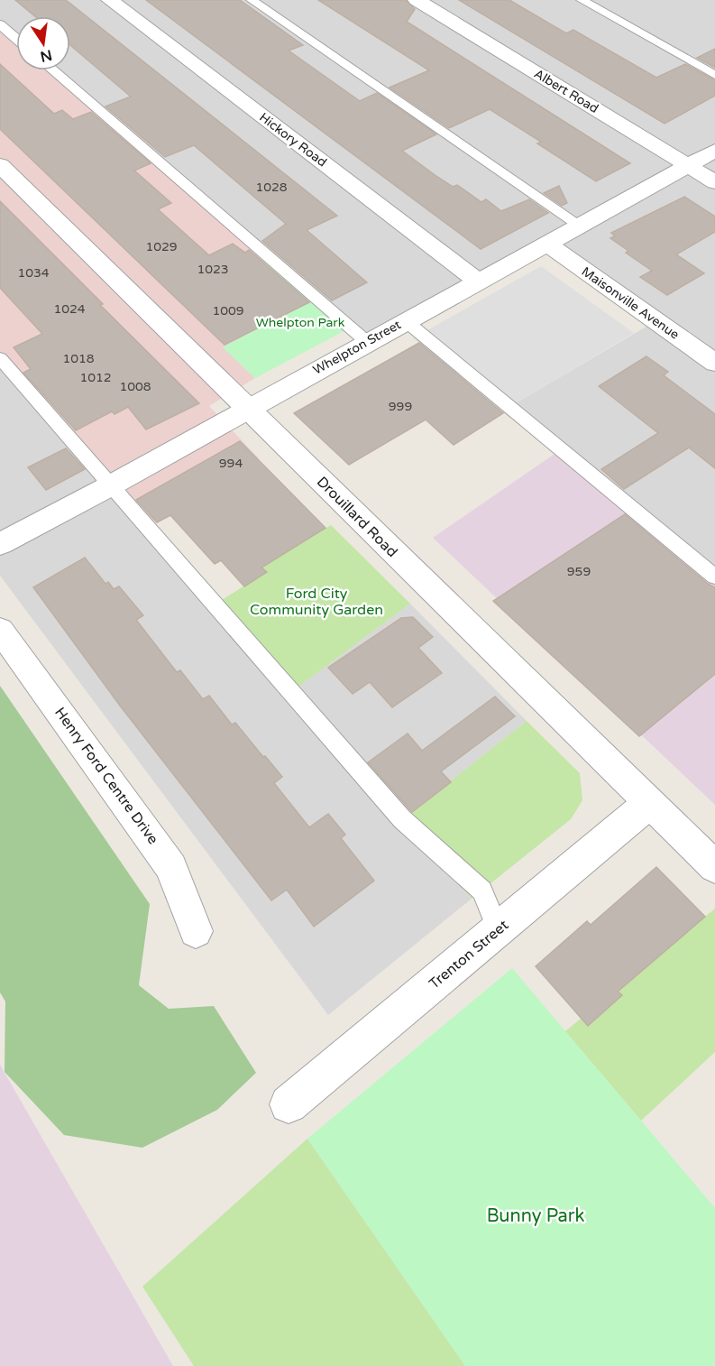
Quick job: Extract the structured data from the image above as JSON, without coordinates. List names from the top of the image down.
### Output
{
  "streets": {
    "street": [
      "Albert Road",
      "Hickory Road",
      "Maisonville Avenue",
      "Whelpton Street",
      "Drouillard Road",
      "Henry Ford Centre Drive",
      "Trenton Street"
    ]
  },
  "crossings": [
    ["Albert Road", "Whelpton Street"],
    ["Hickory Road", "Whelpton Street"],
    ["Maisonville Avenue", "Whelpton Street"],
    ["Whelpton Street", "Drouillard Road"],
    ["Drouillard Road", "Trenton Street"]
  ],
  "parks": ["Whelpton Park", "Ford City Community Garden", "Bunny Park"],
  "house_numbers": [
    "1028",
    "1029",
    "1023",
    "1034",
    "1024",
    "1009",
    "1018",
    "1012",
    "1008",
    "999",
    "994",
    "959"
  ],
  "north": "bottom"
}
